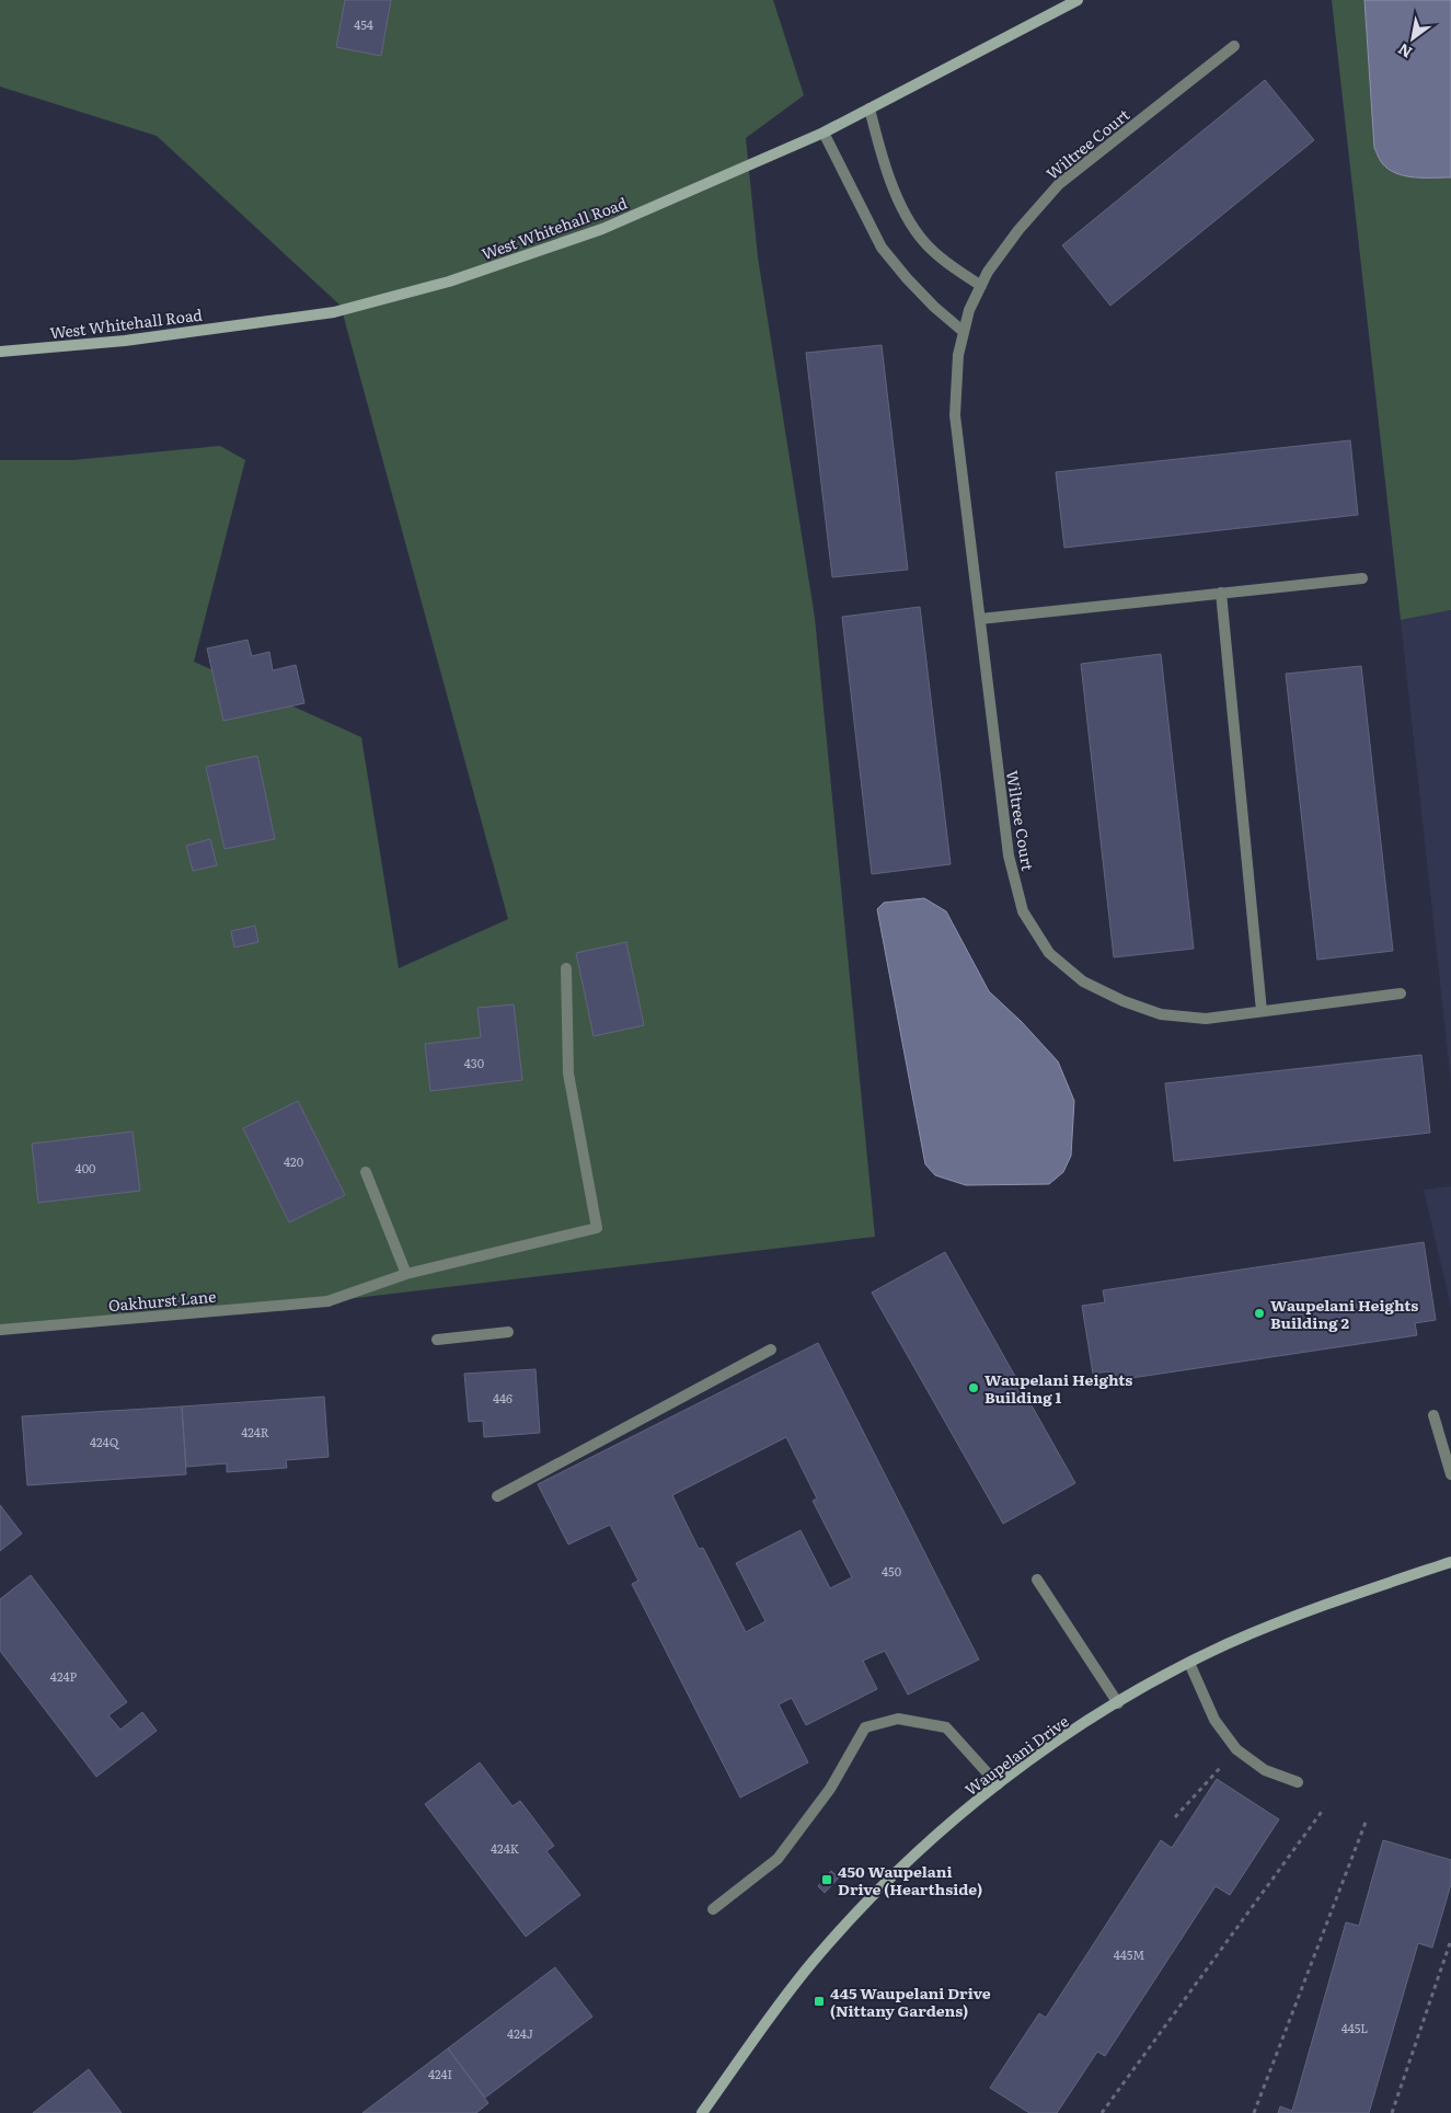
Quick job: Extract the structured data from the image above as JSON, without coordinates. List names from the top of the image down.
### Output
{
  "streets": {
    "main road": ["West Whitehall Road", "Waupelani Drive"],
    "street": ["Wiltree Court", "Oakhurst Lane"]
  },
  "places": {
    "other": ["Waupelani Heights Building 2", "Waupelani Heights Building 1"],
    "transit": ["450 Waupelani Drive (Hearthside)", "445 Waupelani Drive (Nittany Gardens)"]
  },
  "house_numbers": [
    "454",
    "430",
    "420",
    "400",
    "446",
    "424R",
    "424Q",
    "450",
    "424P",
    "424K",
    "445M",
    "445L",
    "424J",
    "424I"
  ],
  "north": "bottom left"
}
